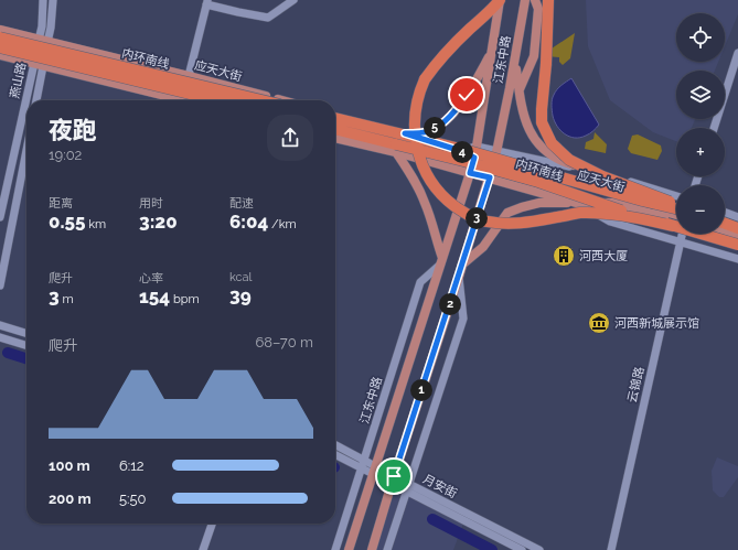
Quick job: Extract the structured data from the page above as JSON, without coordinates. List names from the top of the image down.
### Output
{
  "streets": {
    "highway": ["内环南线"],
    "main road": ["江东中路", "应天大街"],
    "street": ["燕山路", "云锦路", "月安街"]
  },
  "crossings": [
    ["江东中路", "应天大街"],
    ["江东中路", "月安街"],
    ["应天大街", "燕山路"],
    ["应天大街", "云锦路"]
  ],
  "places": {
    "building": ["河西大厦"],
    "museum": ["河西新城展示馆"]
  },
  "page": {
    "map_buttons": ["+", "−"],
    "heading": ["夜跑", "19:02"],
    "pins": [
      "5",
      "4",
      "3",
      "2",
      "1"
    ],
    "stats": [
      ["距离", "0.55 km"],
      ["用时", "3:20"],
      ["配速", "6:04 /km"],
      ["爬升", "3 m"],
      ["心率", "154 bpm"],
      ["kcal", "39"]
    ],
    "chart": ["爬升", "68–70 m"],
    "list": [
      {
        "name": "100 m",
        "note": "6:12"
      },
      {
        "name": "200 m",
        "note": "5:50"
      }
    ]
  }
}
